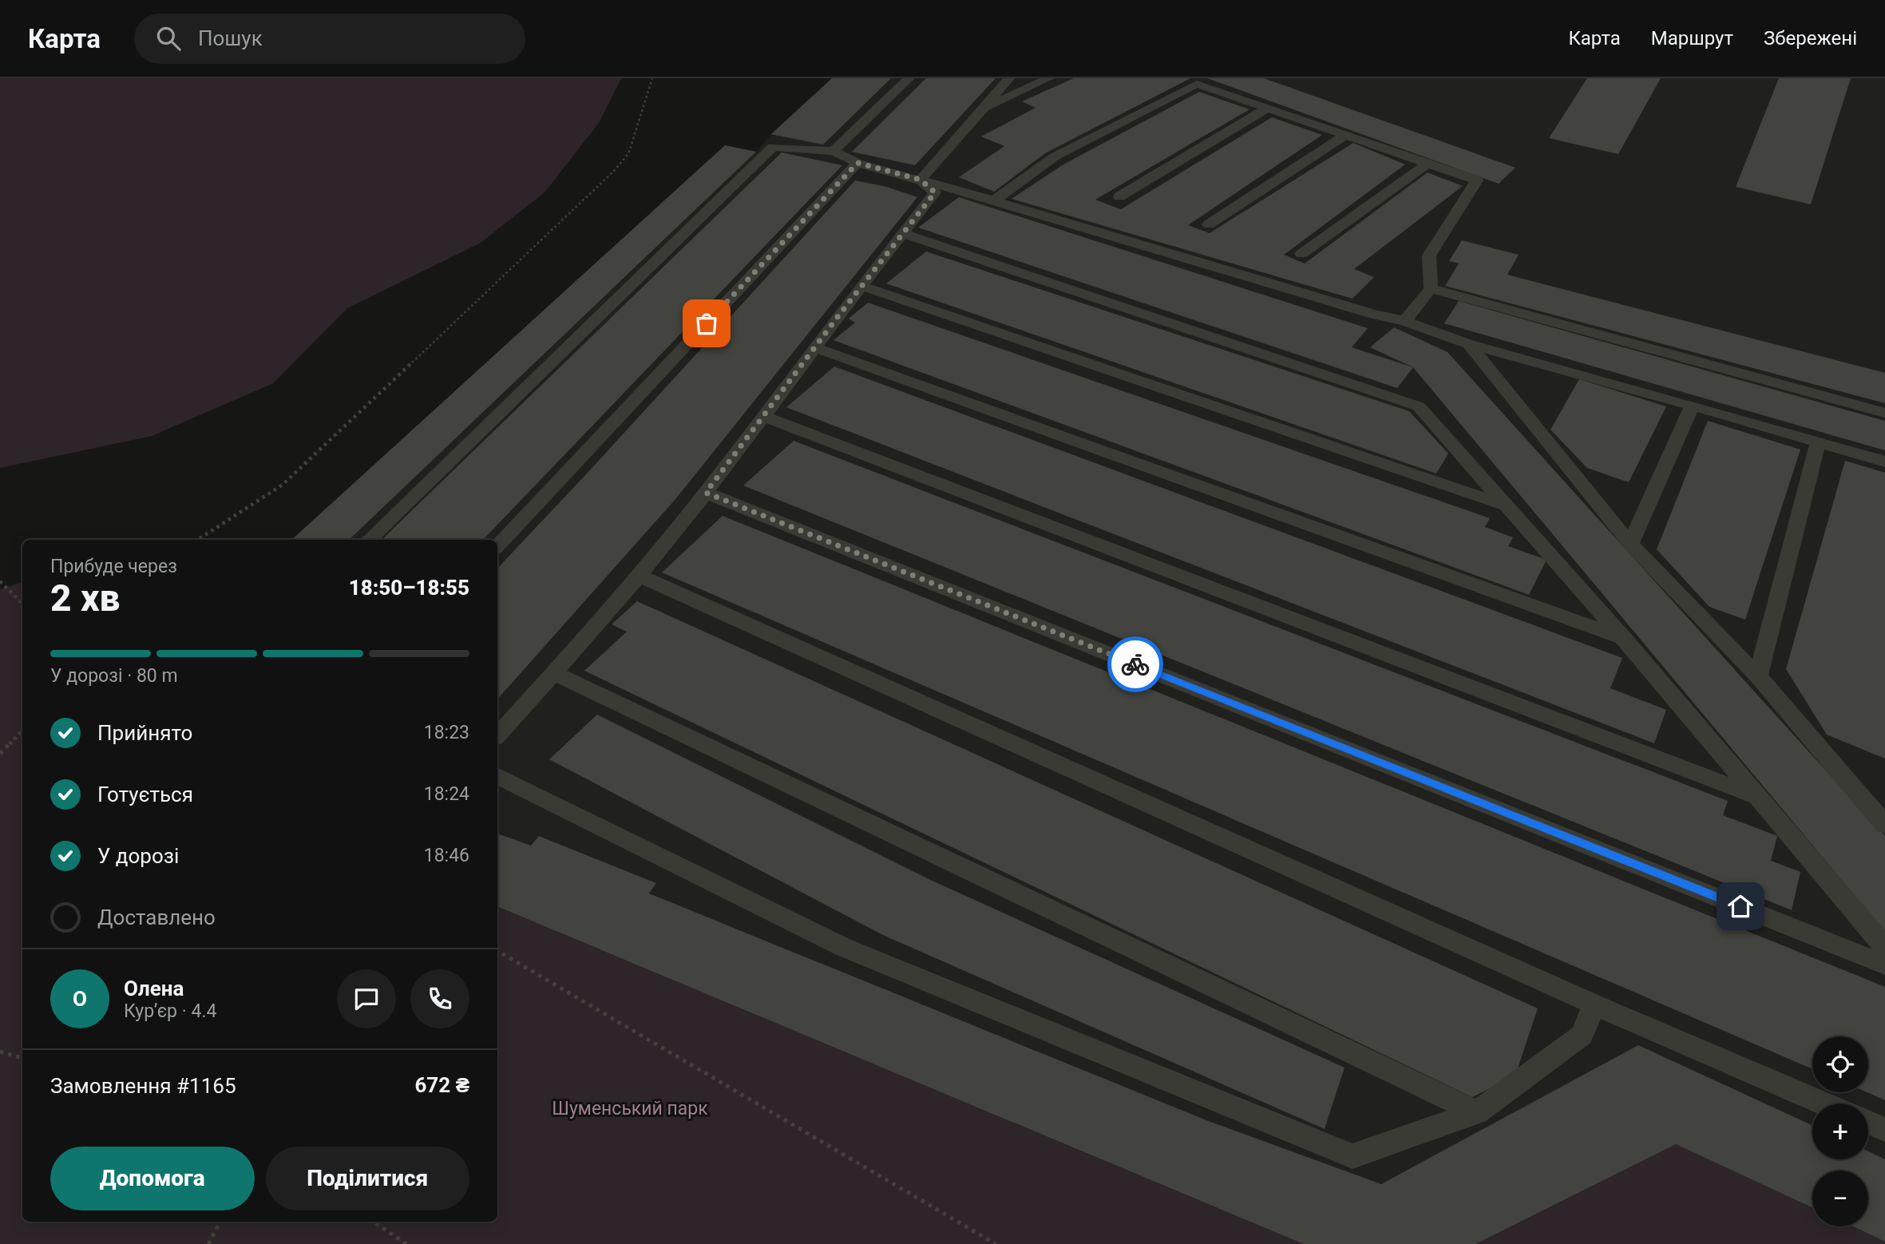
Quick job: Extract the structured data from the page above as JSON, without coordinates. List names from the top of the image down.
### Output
{
  "parks": ["Шуменський парк"],
  "page": {
    "header": "Карта",
    "search": "Пошук",
    "nav": ["Карта", "Маршрут", "Збережені"],
    "heading": ["2 хв", "Прибуде через", "18:50–18:55"],
    "panel": [
      "Олена",
      "Кур’єр · 4.4",
      "Замовлення #1165",
      "672 ₴"
    ],
    "bar": "У дорозі · 80 m",
    "list": [
      ["Прийнято", "18:23"],
      ["Готується", "18:24"],
      ["У дорозі", "18:46"],
      "Доставлено"
    ],
    "round": "О",
    "map_buttons": ["+", "−"],
    "buttons": ["Допомога", "Поділитися"]
  }
}
